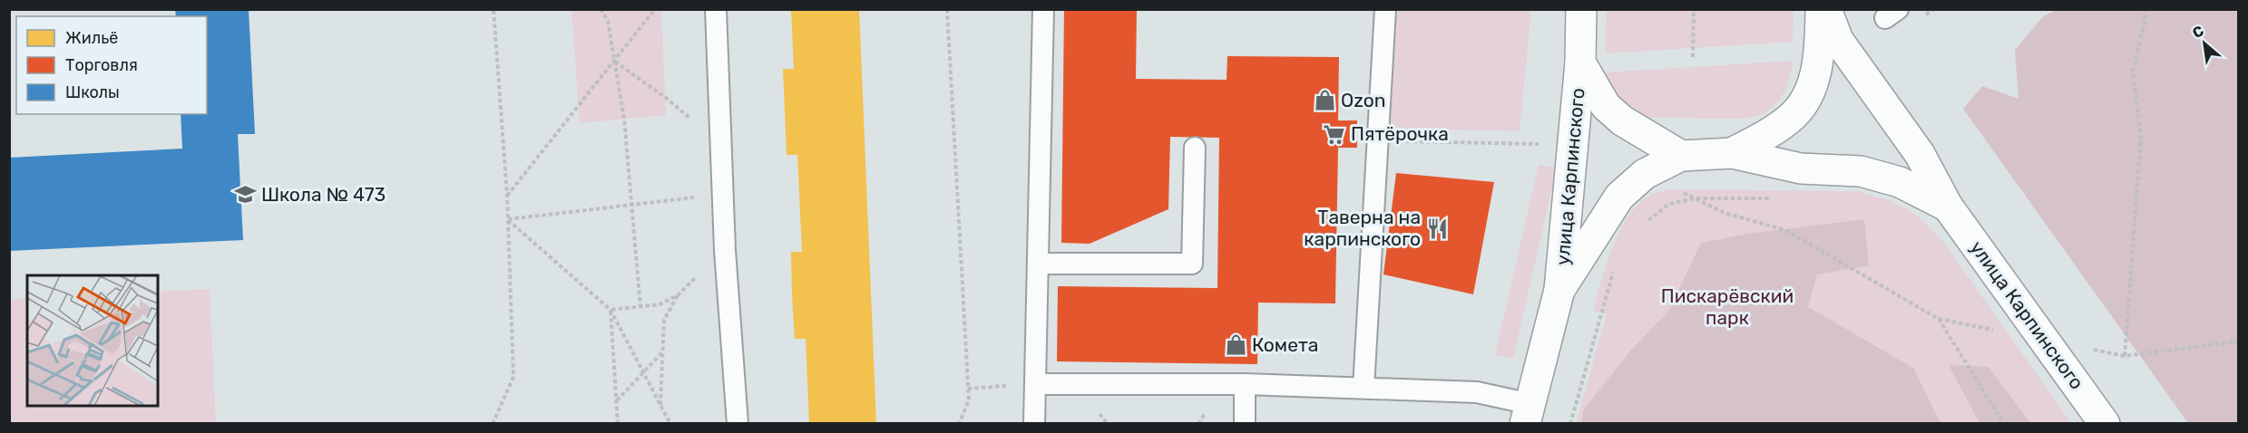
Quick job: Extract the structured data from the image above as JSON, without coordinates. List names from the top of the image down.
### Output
{
  "streets": {
    "street": ["улица Карпинского"]
  },
  "parks": ["Пискарёвский парк"],
  "places": {
    "shop": ["Ozon", "Комета"],
    "supermarket": ["Пятёрочка"],
    "school or university": ["Школа № 473"],
    "restaurant": ["Таверна на карпинского"]
  },
  "legend": ["Жильё", "Торговля", "Школы"],
  "north": "top left"
}
